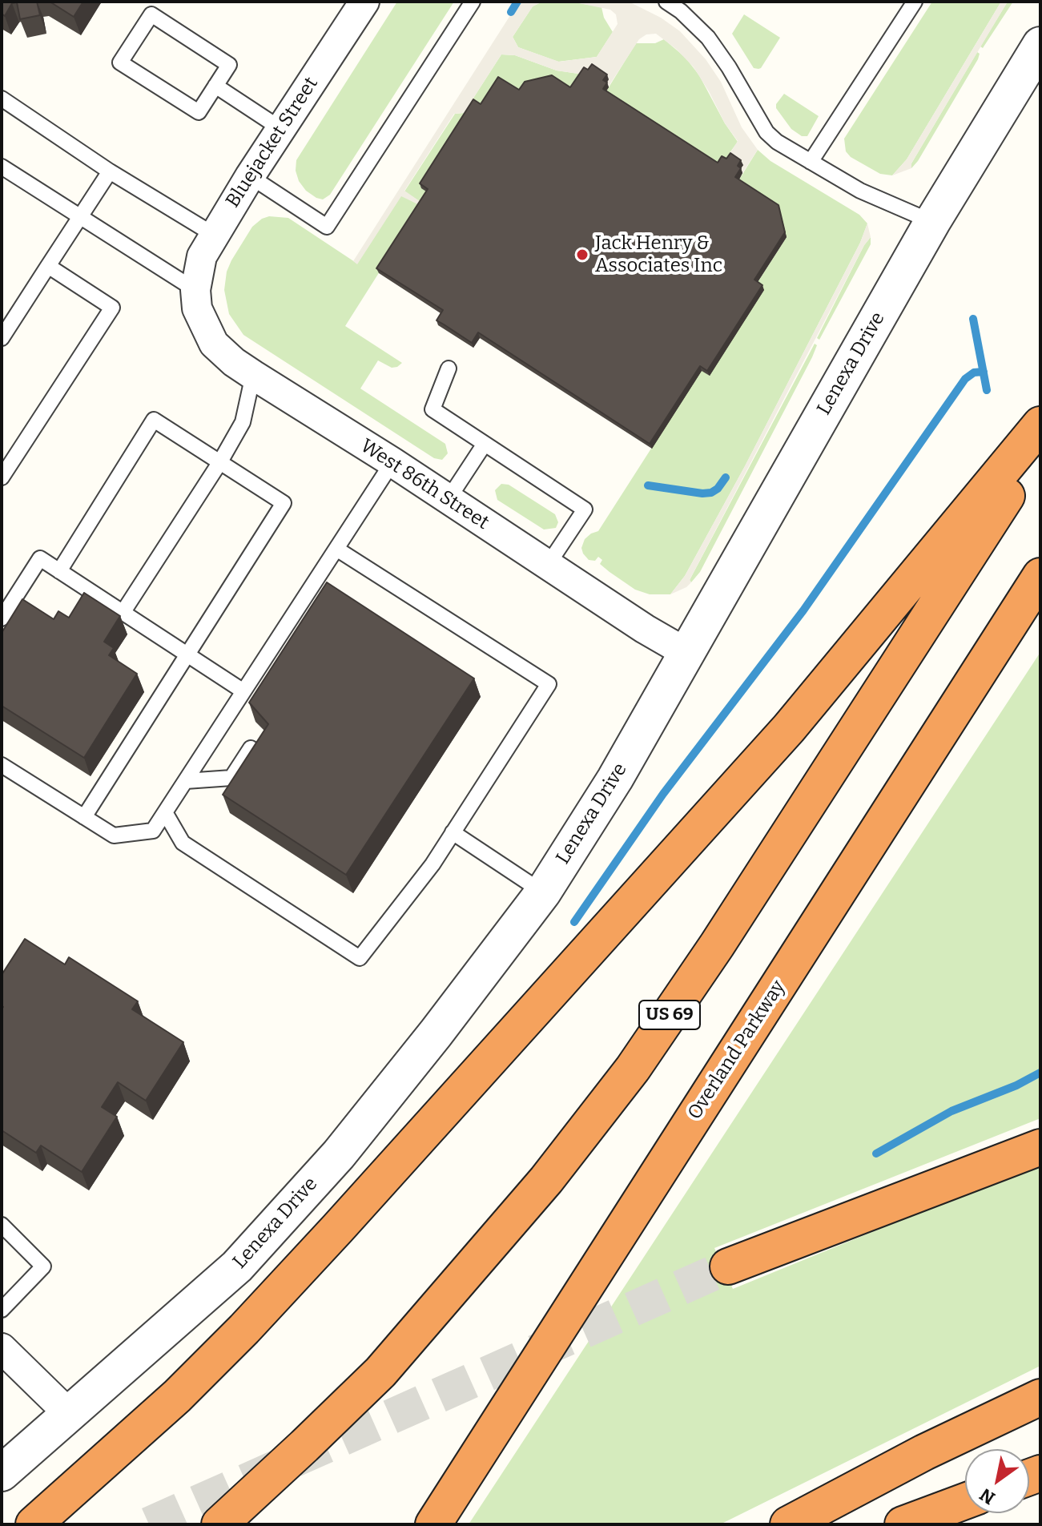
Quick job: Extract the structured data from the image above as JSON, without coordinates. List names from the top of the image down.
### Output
{
  "streets": {
    "highway": ["US 69", "Overland Parkway"],
    "street": ["Bluejacket Street", "Lenexa Drive", "West 86th Street"]
  },
  "crossings": [
    ["Bluejacket Street", "West 86th Street"],
    ["Lenexa Drive", "West 86th Street"]
  ],
  "places": ["Jack Henry & Associates Inc"],
  "north": "bottom left"
}
